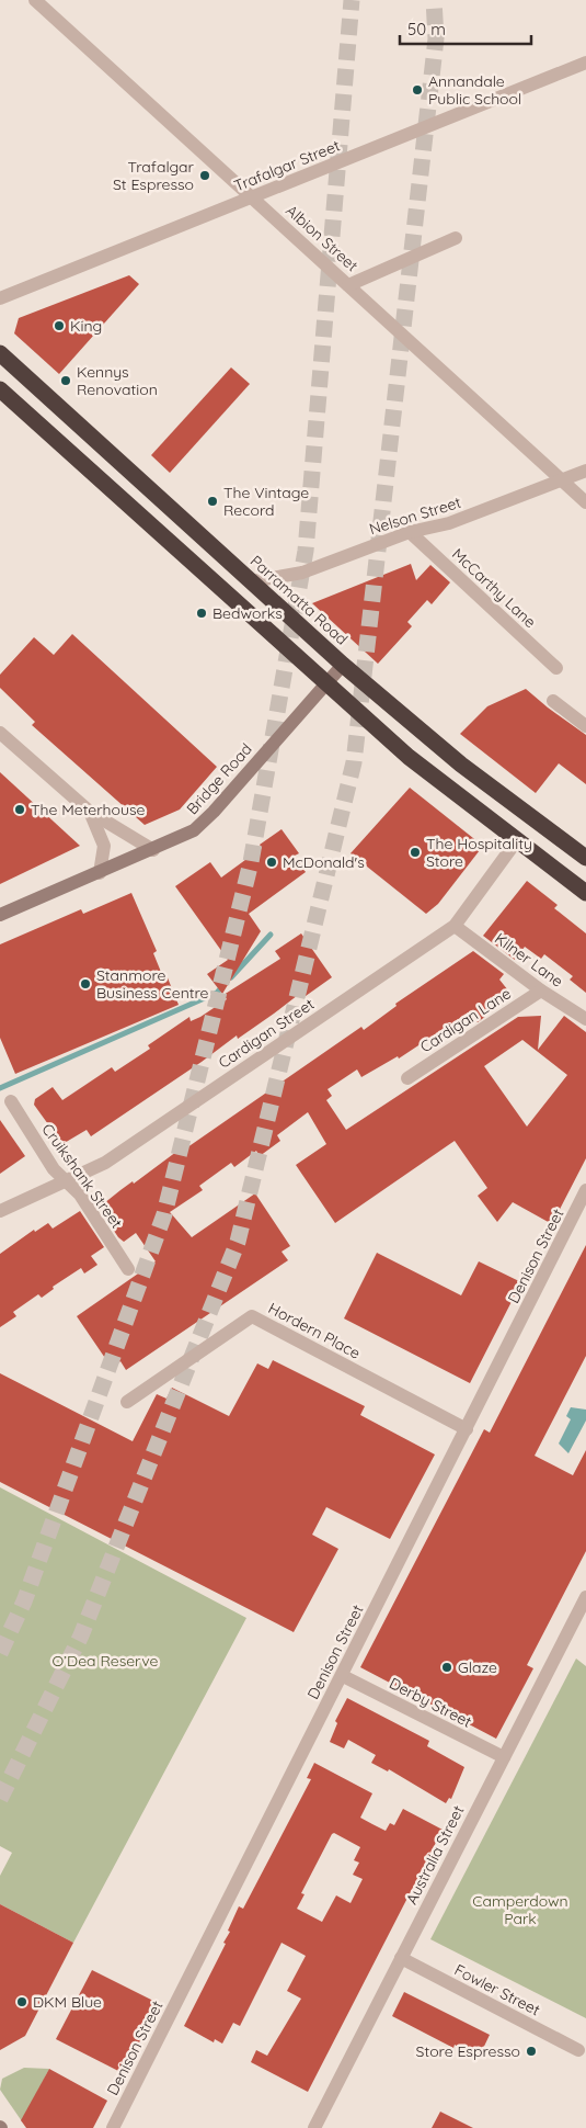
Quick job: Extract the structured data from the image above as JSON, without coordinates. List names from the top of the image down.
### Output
{
  "streets": {
    "highway": ["Parramatta Road"],
    "main road": ["Bridge Road"],
    "street": [
      "Trafalgar Street",
      "Albion Street",
      "Nelson Street",
      "McCarthy Lane",
      "Kilner Lane",
      "Cardigan Lane",
      "Cardigan Street",
      "Cruikshank Street",
      "Denison Street",
      "Hordern Place",
      "Derby Street",
      "Australia Street",
      "Fowler Street"
    ]
  },
  "crossings": [
    ["Trafalgar Street", "Albion Street"],
    ["Albion Street", "Nelson Street"],
    ["Nelson Street", "McCarthy Lane"],
    ["Nelson Street", "Parramatta Road"],
    ["Parramatta Road", "Bridge Road"],
    ["Kilner Lane", "Cardigan Lane"],
    ["Kilner Lane", "Cardigan Street"],
    ["Cardigan Street", "Cruikshank Street"],
    ["Denison Street", "Hordern Place"],
    ["Denison Street", "Derby Street"],
    ["Derby Street", "Australia Street"],
    ["Australia Street", "Fowler Street"]
  ],
  "parks": ["O’Dea Reserve", "Camperdown Park"],
  "places": [
    "Annandale Public School",
    "Trafalgar St Espresso",
    "King",
    "Kennys Renovation",
    "The Vintage Record",
    "Bedworks",
    "The Meterhouse",
    "The Hospitality Store",
    "McDonald's",
    "Stanmore Business Centre",
    "Glaze",
    "DKM Blue",
    "Store Espresso"
  ],
  "scale_bar": "50 m"
}
